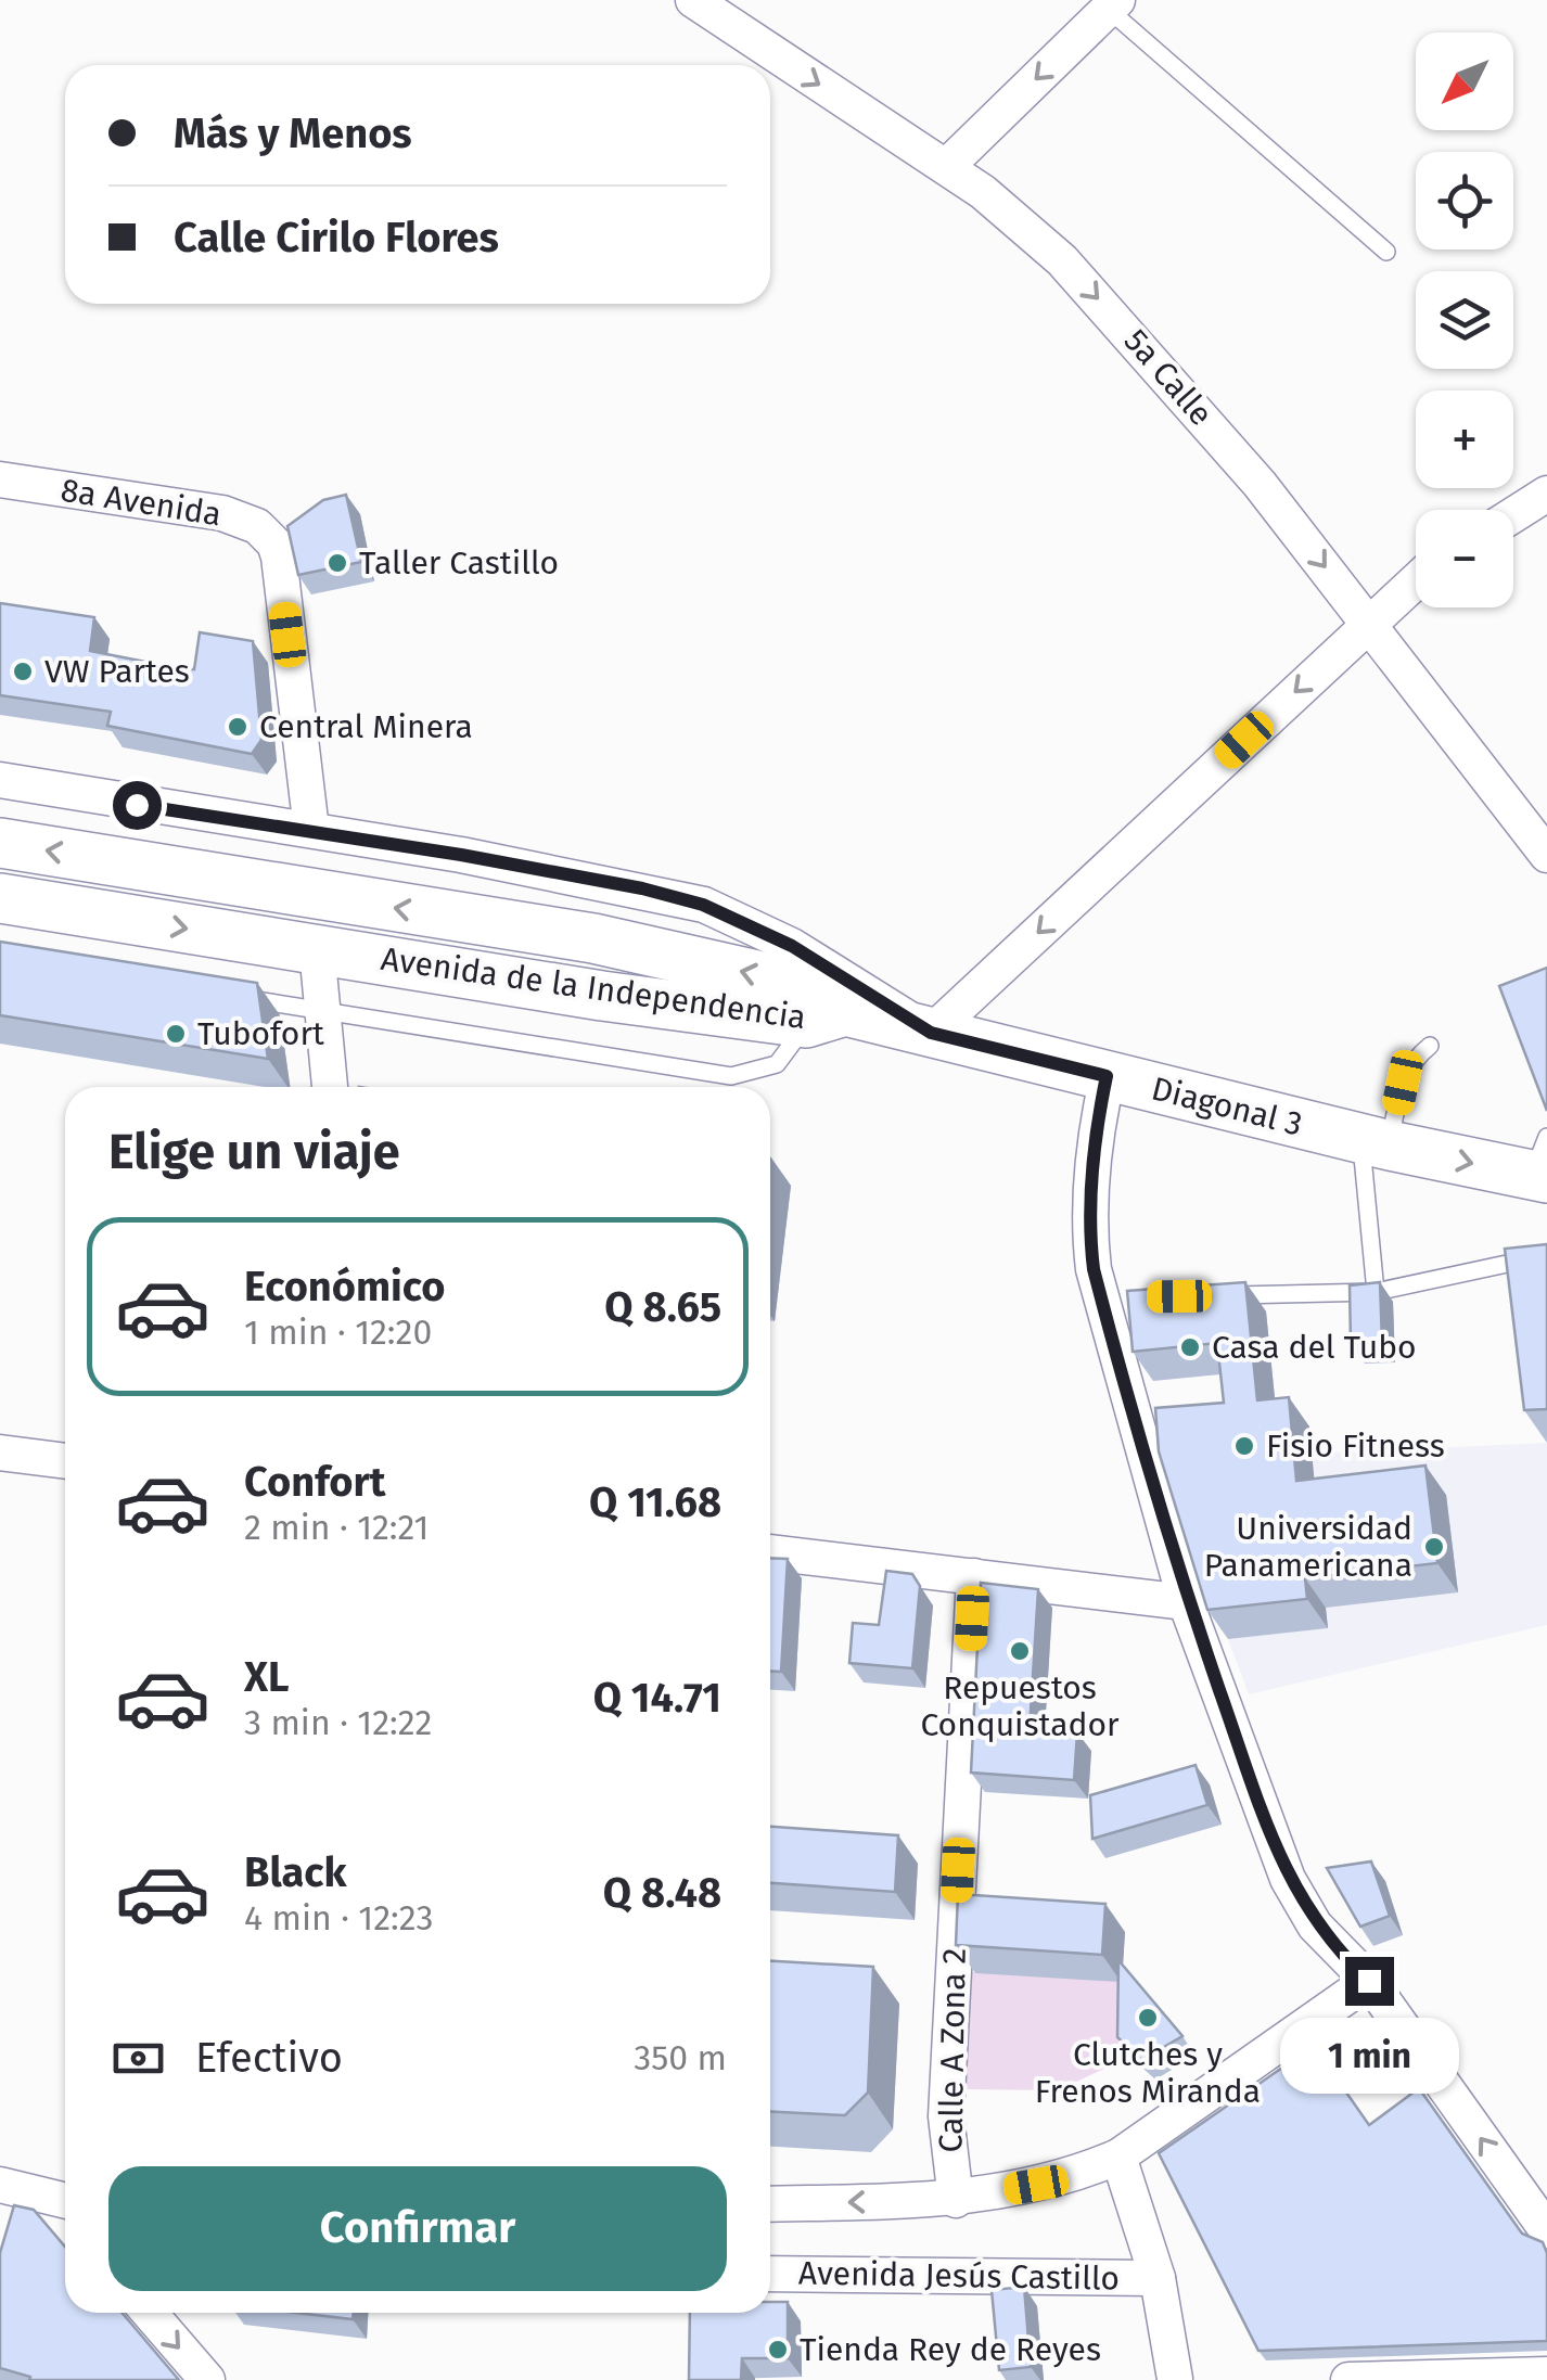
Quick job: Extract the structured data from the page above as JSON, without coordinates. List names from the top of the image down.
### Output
{
  "streets": {
    "main road": ["Avenida de la Independencia", "Diagonal 3"],
    "street": [
      "5a Calle",
      "8a Avenida",
      "Calle A Zona 2",
      "Avenida Jesús Castillo"
    ]
  },
  "crossings": [
    ["Avenida de la Independencia", "Diagonal 3"]
  ],
  "one_way": ["5a Calle"],
  "places": [
    "Taller Castillo",
    "VW Partes",
    "Central Minera",
    "Tubofort",
    "Casa del Tubo",
    "Fisio Fitness",
    "Universidad Panamericana",
    "Repuestos Conquistador",
    "Clutches y Frenos Miranda",
    "Tienda Rey de Reyes"
  ],
  "north": "bottom left",
  "page": {
    "map_buttons": ["+", "−"],
    "banner": ["Más y Menos", "Calle Cirilo Flores"],
    "heading": "Elige un viaje",
    "list": [
      {
        "name": "Económico",
        "note": "1 min · 12:20",
        "value": "Q 8.65"
      },
      {
        "name": "Confort",
        "note": "2 min · 12:21",
        "value": "Q 11.68"
      },
      {
        "name": "XL",
        "note": "3 min · 12:22",
        "value": "Q 14.71"
      },
      {
        "name": "Black",
        "note": "4 min · 12:23",
        "value": "Q 8.48"
      }
    ],
    "pay": ["Efectivo", "350 m"],
    "bubble": "1 min",
    "buttons": "Confirmar"
  }
}
